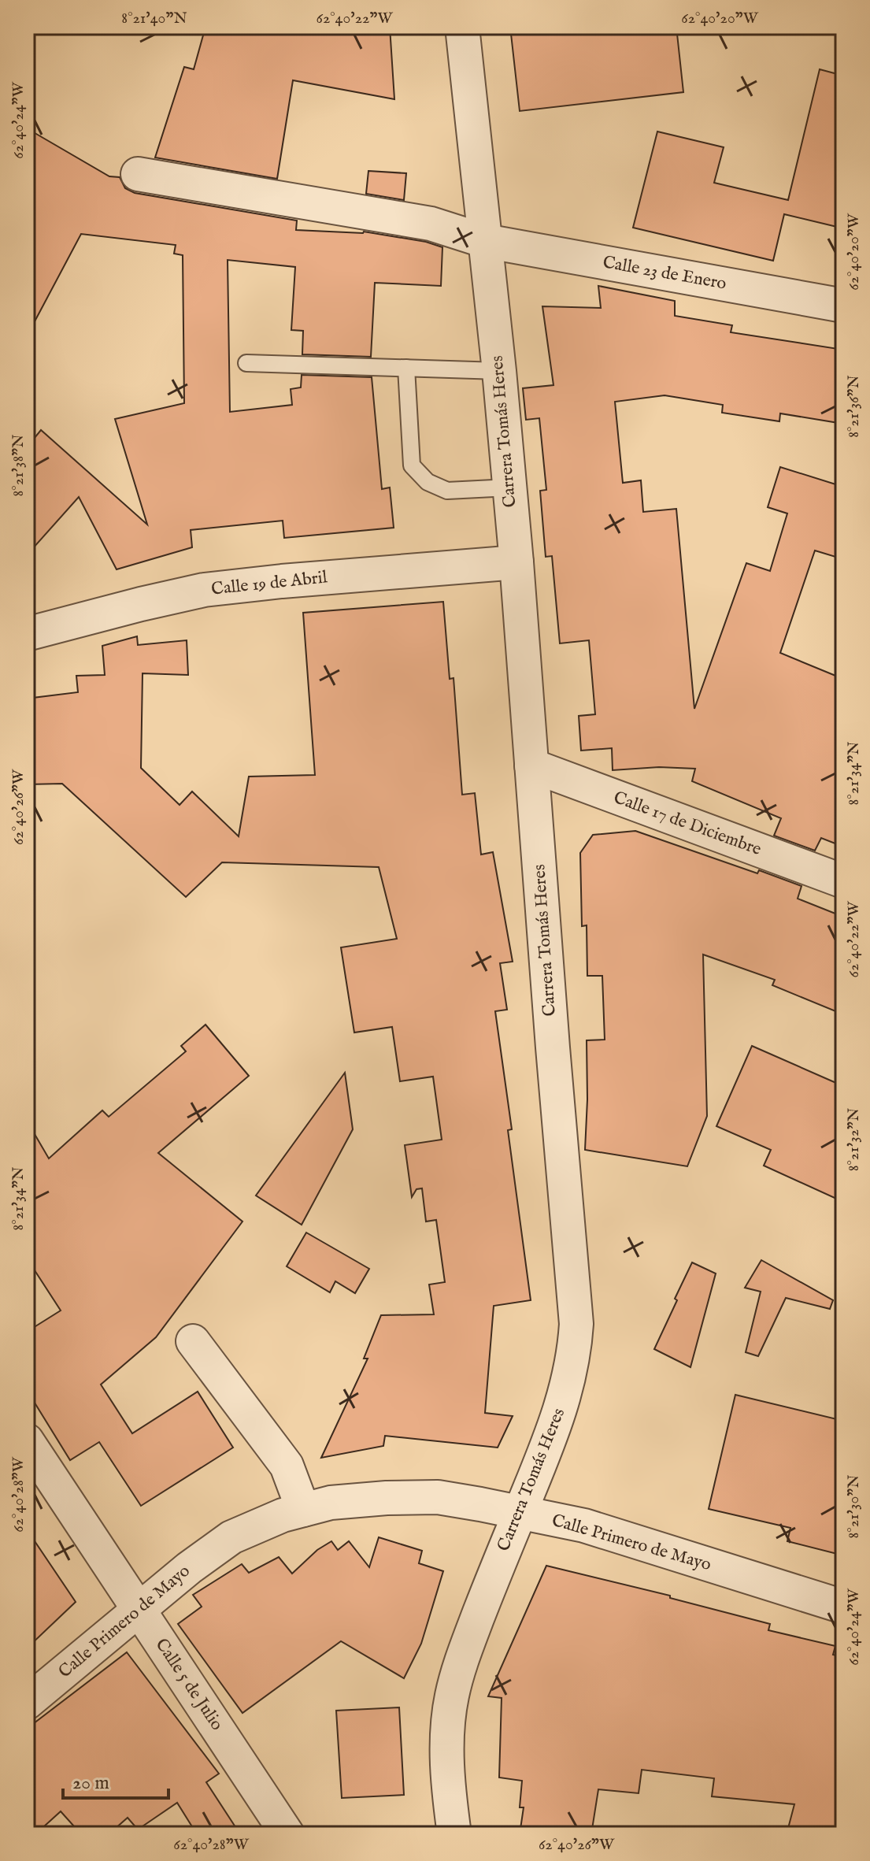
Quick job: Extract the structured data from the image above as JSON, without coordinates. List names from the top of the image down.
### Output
{
  "streets": {
    "street": [
      "Calle 23 de Enero",
      "Carrera Tomás Heres",
      "Calle 19 de Abril",
      "Calle 17 de Diciembre",
      "Calle Primero de Mayo",
      "Calle 5 de Julio"
    ]
  },
  "crossings": [
    ["Calle 23 de Enero", "Carrera Tomás Heres"],
    ["Carrera Tomás Heres", "Calle 19 de Abril"],
    ["Carrera Tomás Heres", "Calle 17 de Diciembre"],
    ["Carrera Tomás Heres", "Calle Primero de Mayo"],
    ["Calle Primero de Mayo", "Calle 5 de Julio"]
  ],
  "scale_bar": "20 m",
  "coordinates": [
    "8°21'40\"N",
    "62°40'22\"W",
    "62°40'20\"W",
    "62°40'24\"W",
    "8°21'36\"N",
    "8°21'38\"N",
    "8°21'34\"N",
    "62°40'26\"W",
    "8°21'32\"N",
    "62°40'28\"W",
    "8°21'30\"N"
  ]
}
